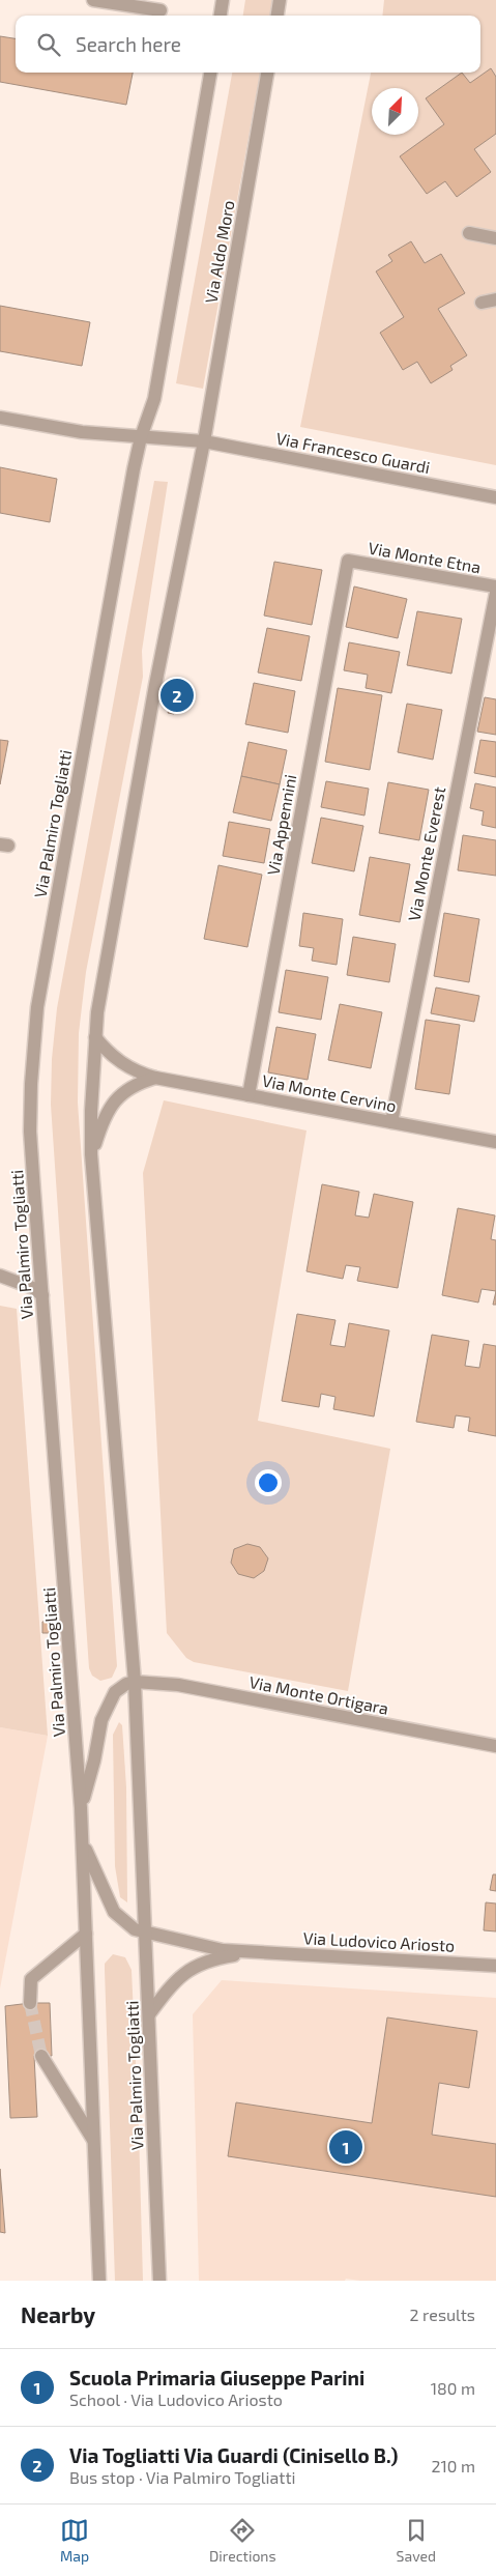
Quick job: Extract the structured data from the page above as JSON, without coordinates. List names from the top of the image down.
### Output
{
  "streets": {
    "street": [
      "Via Aldo Moro",
      "Via Francesco Guardi",
      "Via Monte Etna",
      "Via Palmiro Togliatti",
      "Via Appennini",
      "Via Monte Everest",
      "Via Monte Cervino",
      "Via Monte Ortigara",
      "Via Ludovico Ariosto"
    ]
  },
  "crossings": [
    ["Via Aldo Moro", "Via Francesco Guardi"],
    ["Via Aldo Moro", "Via Palmiro Togliatti"],
    ["Via Francesco Guardi", "Via Palmiro Togliatti"],
    ["Via Monte Etna", "Via Appennini"],
    ["Via Palmiro Togliatti", "Via Monte Cervino"],
    ["Via Palmiro Togliatti", "Via Monte Ortigara"],
    ["Via Palmiro Togliatti", "Via Ludovico Ariosto"],
    ["Via Appennini", "Via Monte Cervino"],
    ["Via Monte Everest", "Via Monte Cervino"]
  ],
  "north": "top right",
  "page": {
    "search": "Search here",
    "pins": ["2", "1"],
    "heading": ["Nearby", "2 results"],
    "list": [
      {
        "mark": "1",
        "name": "Scuola Primaria Giuseppe Parini",
        "note": "School · Via Ludovico Ariosto",
        "value": "180 m"
      },
      {
        "mark": "2",
        "name": "Via Togliatti Via Guardi (Cinisello B.)",
        "note": "Bus stop · Via Palmiro Togliatti",
        "value": "210 m"
      }
    ],
    "nav": ["Map", "Directions", "Saved"]
  }
}
